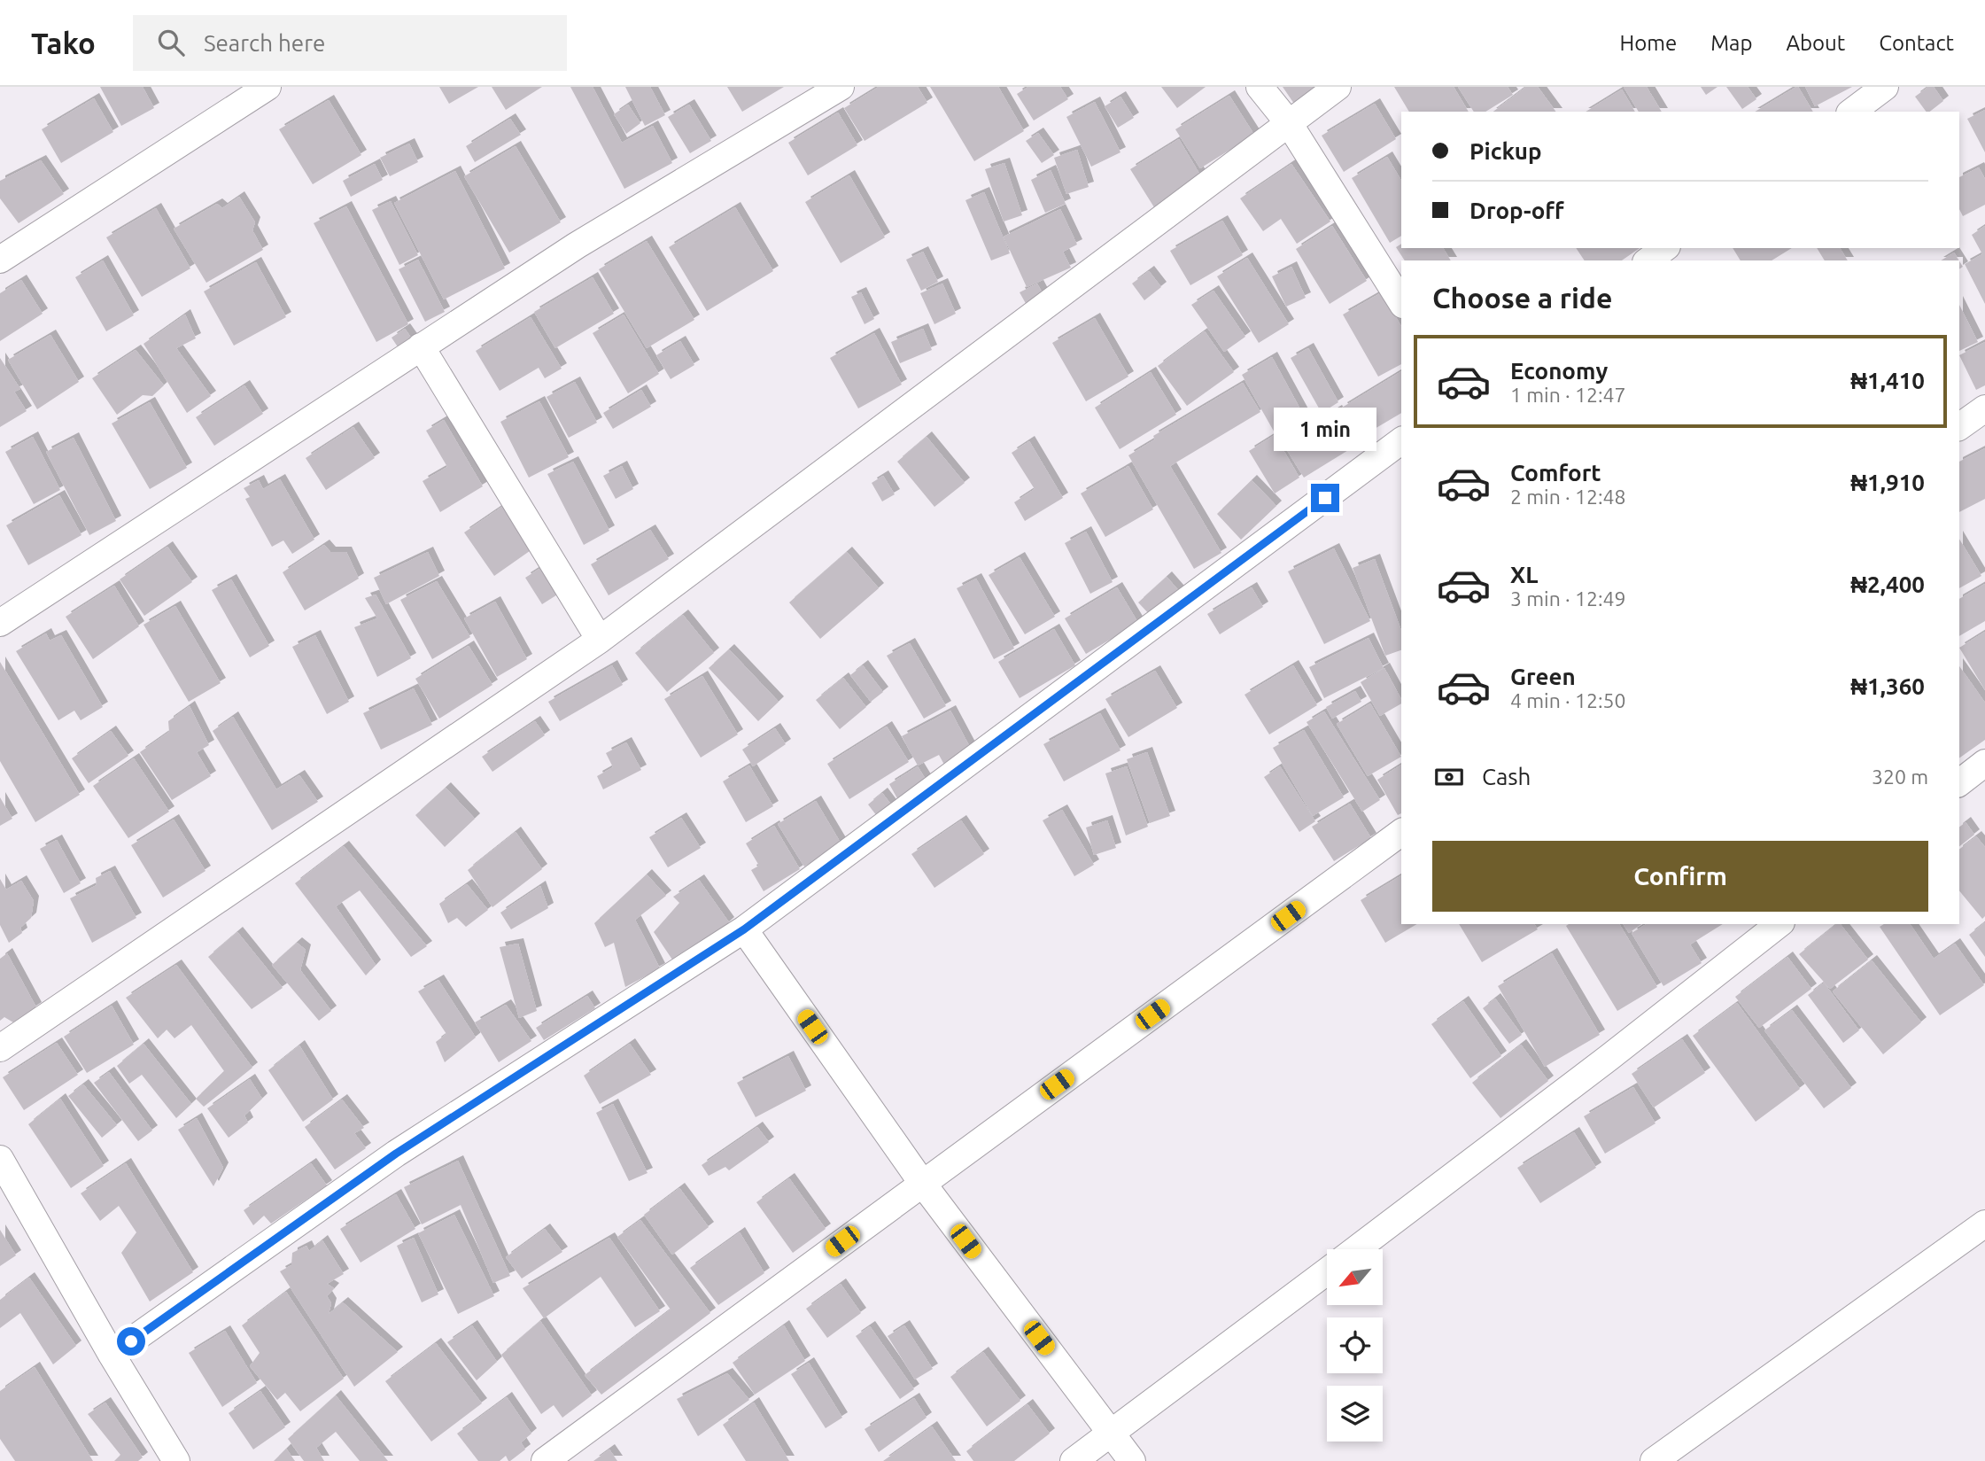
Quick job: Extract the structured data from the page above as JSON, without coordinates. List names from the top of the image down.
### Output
{
  "north": "bottom left",
  "page": {
    "header": "Tako",
    "search": "Search here",
    "nav": [
      "Home",
      "Map",
      "About",
      "Contact"
    ],
    "banner": ["Pickup", "Drop-off"],
    "heading": "Choose a ride",
    "list": [
      {
        "name": "Economy",
        "note": "1 min · 12:47",
        "value": "₦1,410"
      },
      {
        "name": "Comfort",
        "note": "2 min · 12:48",
        "value": "₦1,910"
      },
      {
        "name": "XL",
        "note": "3 min · 12:49",
        "value": "₦2,400"
      },
      {
        "name": "Green",
        "note": "4 min · 12:50",
        "value": "₦1,360"
      }
    ],
    "bubble": "1 min",
    "pay": ["Cash", "320 m"],
    "buttons": "Confirm"
  }
}
